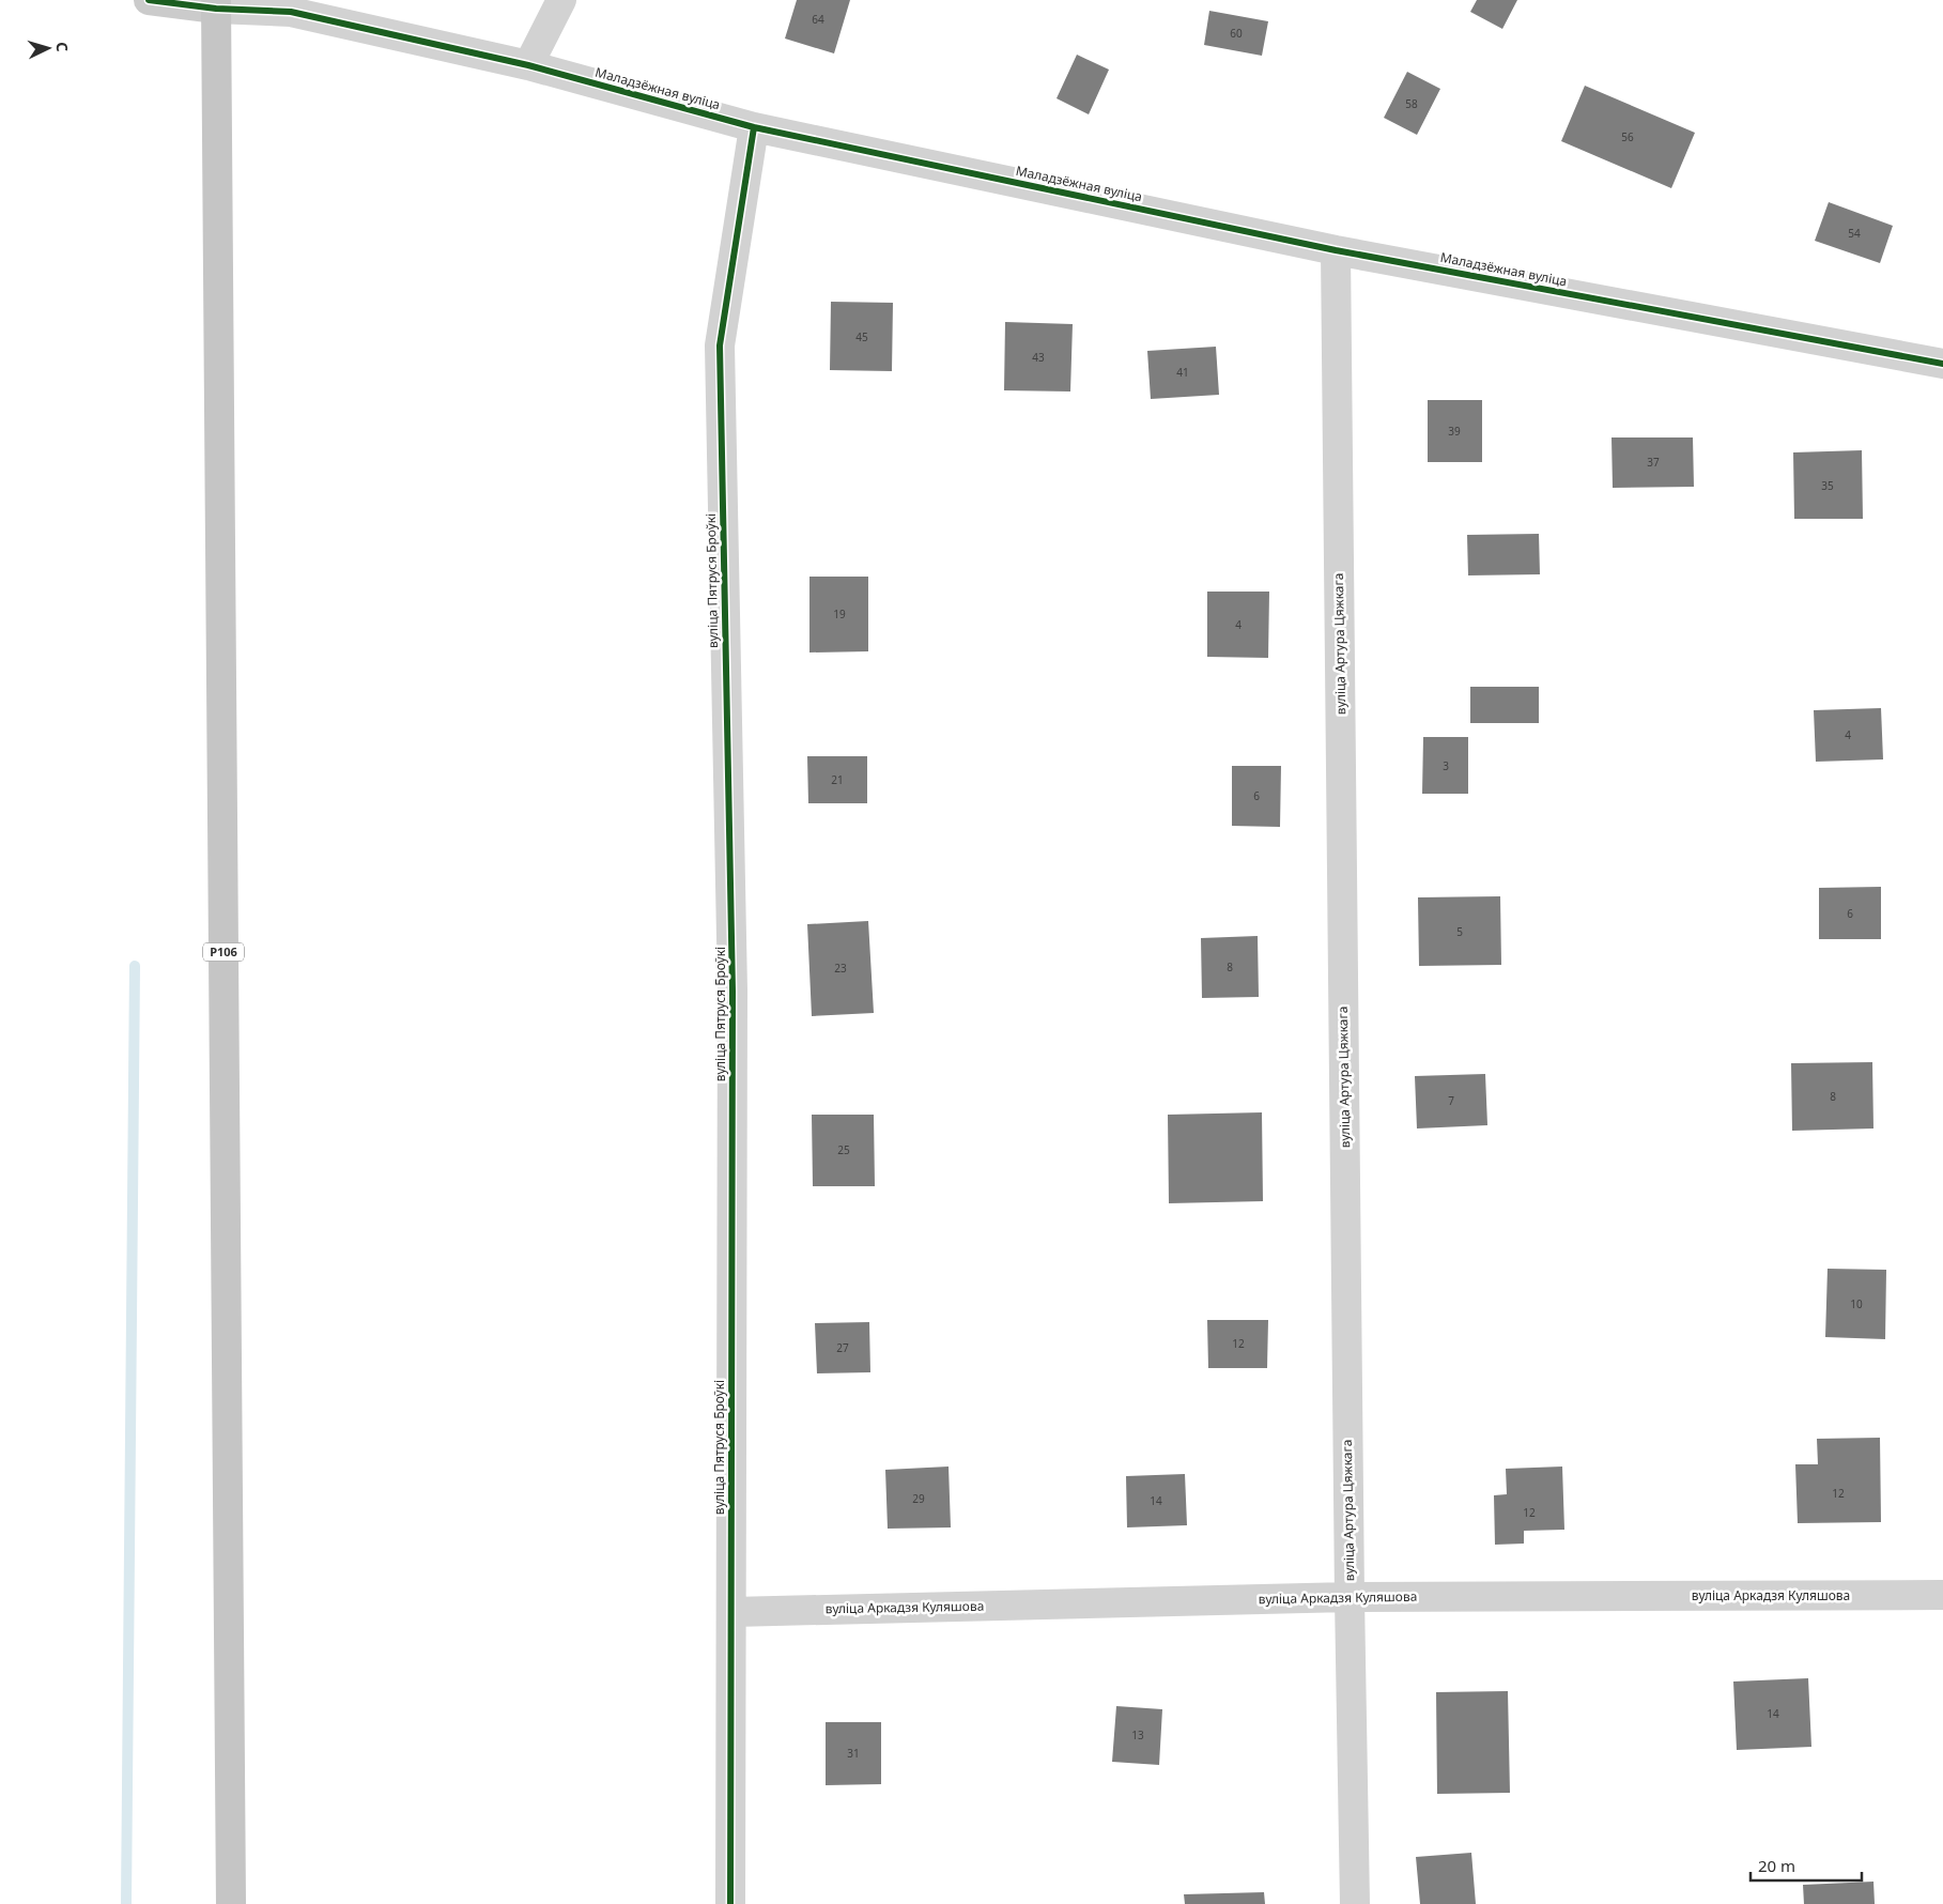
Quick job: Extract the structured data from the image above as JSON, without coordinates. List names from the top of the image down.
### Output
{
  "streets": {
    "main road": ["Р106"],
    "street": [
      "Маладзёжная вуліца",
      "вуліца Пятруся Броўкі",
      "вуліца Артура Цяжкага",
      "вуліца Аркадзя Куляшова"
    ]
  },
  "crossings": [
    ["Маладзёжная вуліца", "вуліца Пятруся Броўкі"],
    ["Маладзёжная вуліца", "вуліца Артура Цяжкага"],
    ["Маладзёжная вуліца", "Р106"],
    ["вуліца Пятруся Броўкі", "вуліца Аркадзя Куляшова"],
    ["вуліца Артура Цяжкага", "вуліца Аркадзя Куляшова"]
  ],
  "house_numbers": [
    "64",
    "60",
    "58",
    "56",
    "54",
    "45",
    "43",
    "41",
    "39",
    "37",
    "35",
    "19",
    "4",
    "4",
    "3",
    "21",
    "6",
    "6",
    "5",
    "8",
    "23",
    "8",
    "7",
    "25",
    "10",
    "12",
    "27",
    "12",
    "29",
    "14",
    "12",
    "14",
    "13",
    "31"
  ],
  "scale_bar": "20 m",
  "north": "right"
}
